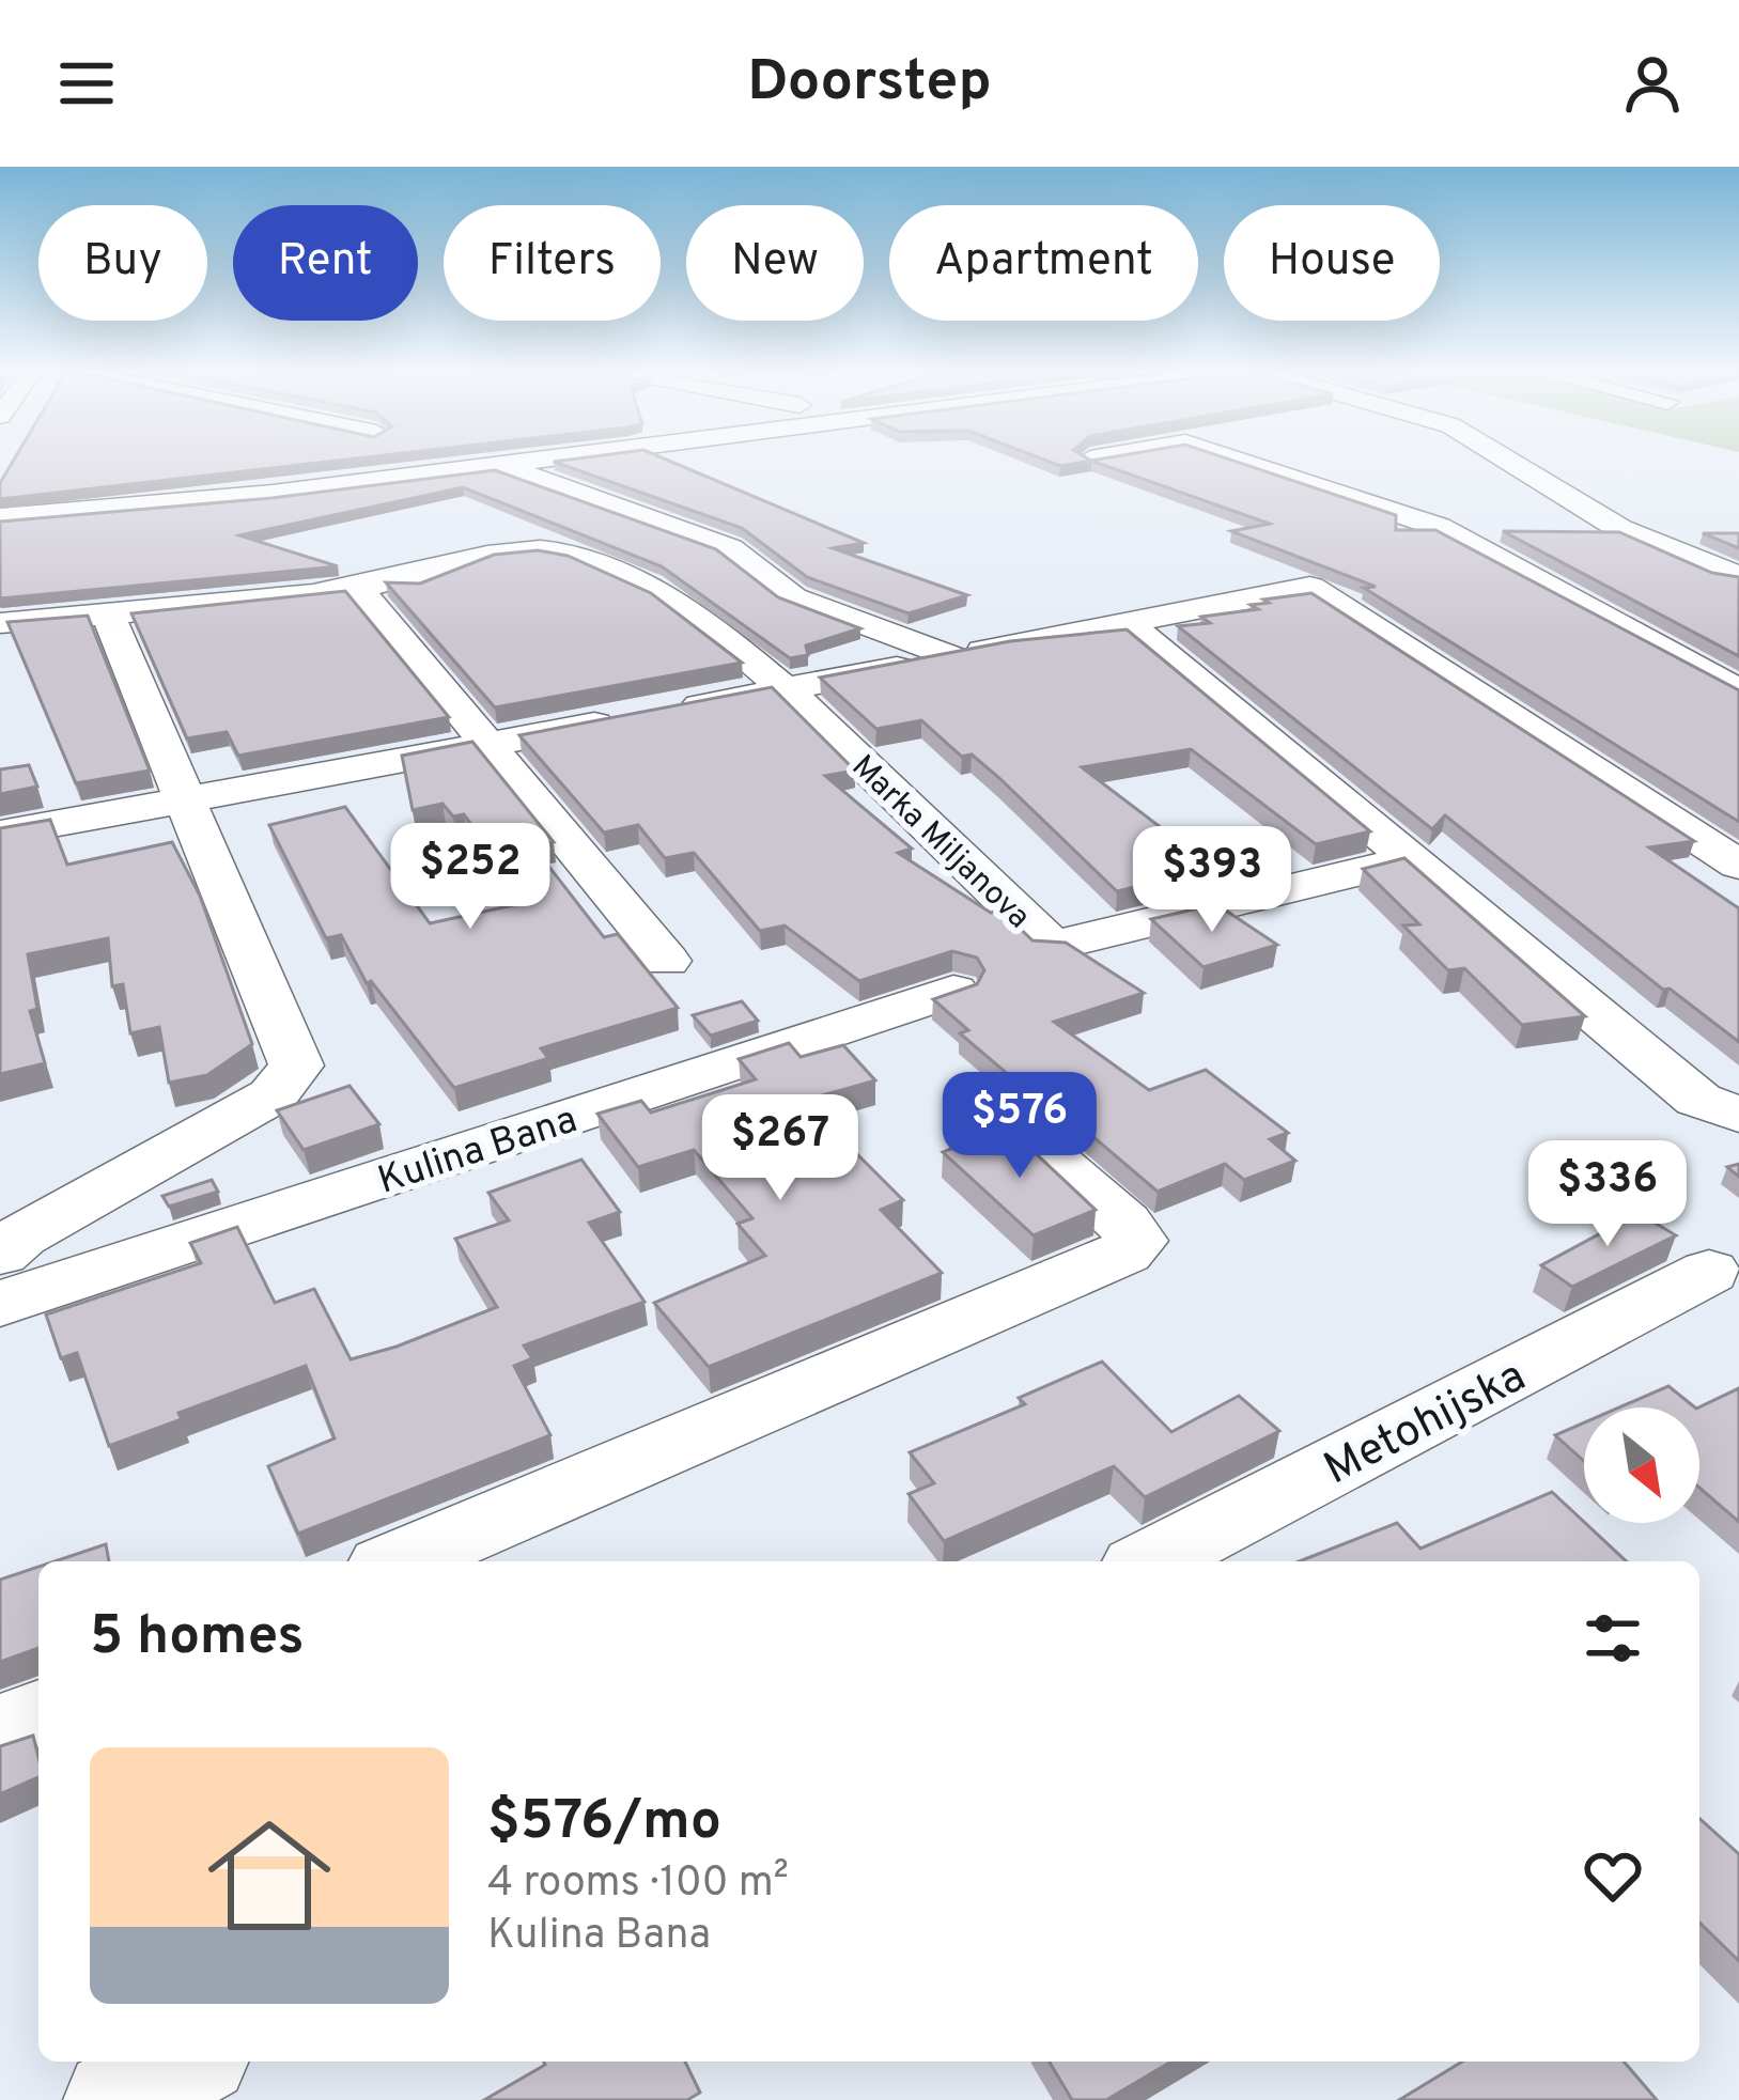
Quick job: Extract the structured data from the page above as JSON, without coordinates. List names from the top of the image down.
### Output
{
  "streets": {
    "street": ["Marka Miljanova", "Kulina Bana", "Metohijska"]
  },
  "north": "bottom right",
  "page": {
    "header": "Doorstep",
    "chip": [
      "Buy",
      "Rent",
      "Filters",
      "New",
      "Apartment",
      "House"
    ],
    "price": [
      "$252",
      "$393",
      "$576",
      "$267",
      "$336"
    ],
    "heading": "5 homes",
    "list": [
      {
        "name": "$576/mo",
        "note": "4 rooms · 100 m² · Kulina Bana"
      }
    ]
  }
}
